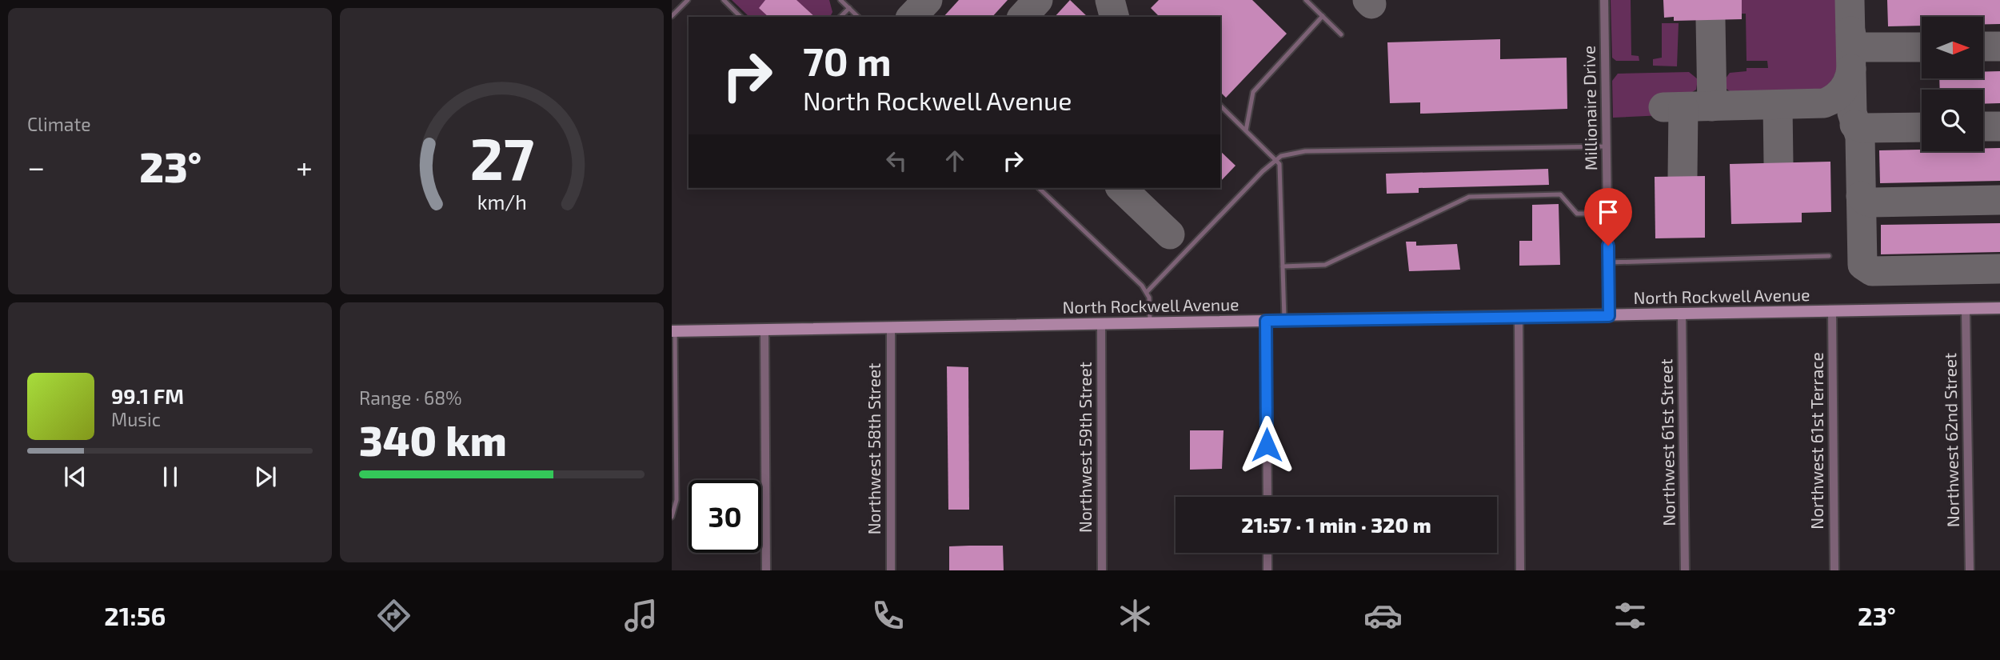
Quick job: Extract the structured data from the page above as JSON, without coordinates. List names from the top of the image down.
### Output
{
  "streets": {
    "main road": ["North Rockwell Avenue"],
    "street": [
      "Millionaire Drive",
      "Northwest 62nd Street",
      "Northwest 61st Terrace",
      "Northwest 61st Street",
      "Northwest 59th Street",
      "Northwest 58th Street"
    ]
  },
  "crossings": [
    ["Millionaire Drive", "North Rockwell Avenue"],
    ["North Rockwell Avenue", "Northwest 62nd Street"],
    ["North Rockwell Avenue", "Northwest 61st Terrace"],
    ["North Rockwell Avenue", "Northwest 61st Street"],
    ["North Rockwell Avenue", "Northwest 59th Street"],
    ["North Rockwell Avenue", "Northwest 58th Street"]
  ],
  "north": "right",
  "page": {
    "tile": [
      "Climate",
      ["Range · 68%", "340 km"]
    ],
    "turn": ["70 m", "North Rockwell Avenue"],
    "heat": ["−", "23°", "+"],
    "song": ["99.1 FM", "Music"],
    "limit": "30",
    "trip": "21:57 · 1 min · 320 m",
    "tabs": ["21:56", "23°"],
    "gauge": ["27", "km/h"]
  }
}
